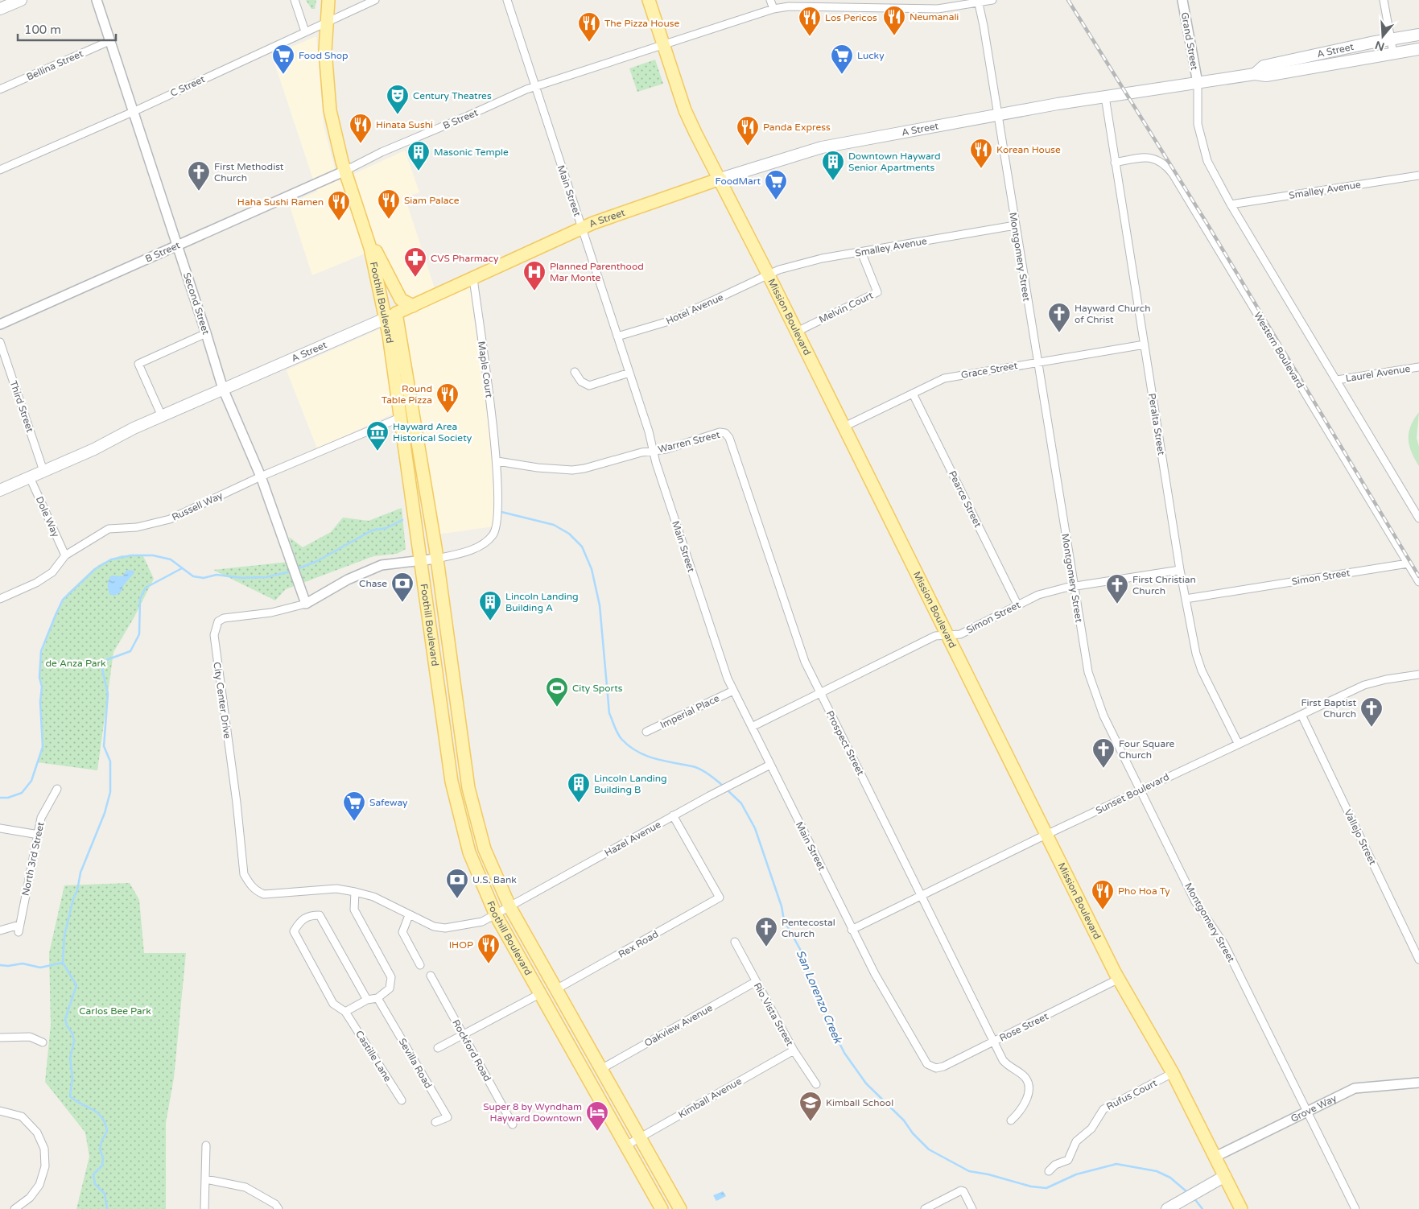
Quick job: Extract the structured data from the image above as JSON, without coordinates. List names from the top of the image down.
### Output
{
  "streets": {
    "main road": ["A Street", "Foothill Boulevard", "Mission Boulevard"],
    "street": [
      "Grand Street",
      "Bellina Street",
      "C Street",
      "B Street",
      "Smalley Avenue",
      "Main Street",
      "Montgomery Street",
      "Second Street",
      "Melvin Court",
      "Hotel Avenue",
      "Western Boulevard",
      "Maple Court",
      "Grace Street",
      "Laurel Avenue",
      "Third Street",
      "Peralta Street",
      "Warren Street",
      "Pearce Street",
      "Russell Way",
      "Dole Way",
      "Simon Street",
      "City Center Drive",
      "Imperial Place",
      "Prospect Street",
      "Sunset Boulevard",
      "Vallejo Street",
      "Hazel Avenue",
      "North 3rd Street",
      "Rex Road",
      "Rio Vista Street",
      "Oakview Avenue",
      "Rose Street",
      "Rockford Road",
      "Castille Lane",
      "Sevilla Road",
      "Rufus Court",
      "Kimball Avenue",
      "Grove Way"
    ]
  },
  "crossings": [
    ["Grand Street", "A Street"],
    ["A Street", "Main Street"],
    ["A Street", "Montgomery Street"],
    ["A Street", "Foothill Boulevard"],
    ["A Street", "Second Street"],
    ["A Street", "Mission Boulevard"],
    ["A Street", "Maple Court"],
    ["A Street", "Third Street"],
    ["A Street", "Peralta Street"],
    ["A Street", "Dole Way"],
    ["Bellina Street", "Second Street"],
    ["C Street", "Foothill Boulevard"],
    ["C Street", "Second Street"],
    ["B Street", "Main Street"],
    ["B Street", "Montgomery Street"],
    ["B Street", "Foothill Boulevard"],
    ["B Street", "Second Street"],
    ["B Street", "Mission Boulevard"],
    ["Smalley Avenue", "Montgomery Street"],
    ["Smalley Avenue", "Melvin Court"],
    ["Smalley Avenue", "Hotel Avenue"],
    ["Smalley Avenue", "Mission Boulevard"],
    ["Main Street", "Hotel Avenue"],
    ["Main Street", "Warren Street"],
    ["Main Street", "Simon Street"],
    ["Main Street", "Imperial Place"],
    ["Main Street", "Sunset Boulevard"],
    ["Main Street", "Hazel Avenue"],
    ["Main Street", "Rose Street"],
    ["Montgomery Street", "Grace Street"],
    ["Montgomery Street", "Simon Street"],
    ["Montgomery Street", "Sunset Boulevard"],
    ["Montgomery Street", "Grove Way"],
    ["Foothill Boulevard", "Russell Way"],
    ["Foothill Boulevard", "City Center Drive"],
    ["Foothill Boulevard", "Hazel Avenue"],
    ["Foothill Boulevard", "Rex Road"],
    ["Foothill Boulevard", "Oakview Avenue"],
    ["Foothill Boulevard", "Kimball Avenue"],
    ["Second Street", "Russell Way"],
    ["Second Street", "City Center Drive"],
    ["Melvin Court", "Mission Boulevard"],
    ["Hotel Avenue", "Mission Boulevard"],
    ["Mission Boulevard", "Grace Street"],
    ["Mission Boulevard", "Simon Street"],
    ["Mission Boulevard", "Sunset Boulevard"],
    ["Mission Boulevard", "Rose Street"],
    ["Mission Boulevard", "Rufus Court"],
    ["Mission Boulevard", "Grove Way"],
    ["Western Boulevard", "Peralta Street"],
    ["Western Boulevard", "Simon Street"],
    ["Maple Court", "Warren Street"],
    ["Maple Court", "City Center Drive"],
    ["Grace Street", "Peralta Street"],
    ["Grace Street", "Pearce Street"],
    ["Peralta Street", "Simon Street"],
    ["Peralta Street", "Sunset Boulevard"],
    ["Warren Street", "City Center Drive"],
    ["Warren Street", "Prospect Street"],
    ["Pearce Street", "Simon Street"],
    ["Russell Way", "Dole Way"],
    ["Simon Street", "Prospect Street"],
    ["City Center Drive", "Hazel Avenue"],
    ["Prospect Street", "Sunset Boulevard"],
    ["Prospect Street", "Rose Street"],
    ["Sunset Boulevard", "Vallejo Street"],
    ["Hazel Avenue", "Rex Road"],
    ["Rio Vista Street", "Oakview Avenue"],
    ["Rio Vista Street", "Kimball Avenue"]
  ],
  "water": ["San Lorenzo Creek"],
  "parks": ["de Anza Park", "Carlos Bee Park"],
  "places": {
    "restaurant": [
      "Neumanali",
      "Los Pericos",
      "The Pizza House",
      "Hinata Sushi",
      "Panda Express",
      "Korean House",
      "Siam Palace",
      "Haha Sushi Ramen",
      "Round Table Pizza",
      "Pho Hoa Ty",
      "IHOP"
    ],
    "supermarket": [
      "Food Shop",
      "Lucky",
      "FoodMart",
      "Safeway"
    ],
    "theatre": ["Century Theatres"],
    "building": [
      "Masonic Temple",
      "Downtown Hayward Senior Apartments",
      "Lincoln Landing Building A",
      "Lincoln Landing Building B"
    ],
    "church": [
      "First Methodist Church",
      "Hayward Church of Christ",
      "First Christian Church",
      "First Baptist Church",
      "Four Square Church",
      "Pentecostal Church"
    ],
    "pharmacy": ["CVS Pharmacy"],
    "hospital": ["Planned Parenthood Mar Monte"],
    "museum": ["Hayward Area Historical Society"],
    "bank": ["Chase", "U.S. Bank"],
    "sports": ["City Sports"],
    "school or university": ["Kimball School"],
    "hotel": ["Super 8 by Wyndham Hayward Downtown"]
  },
  "scale_bar": "100 m",
  "north": "bottom"
}
